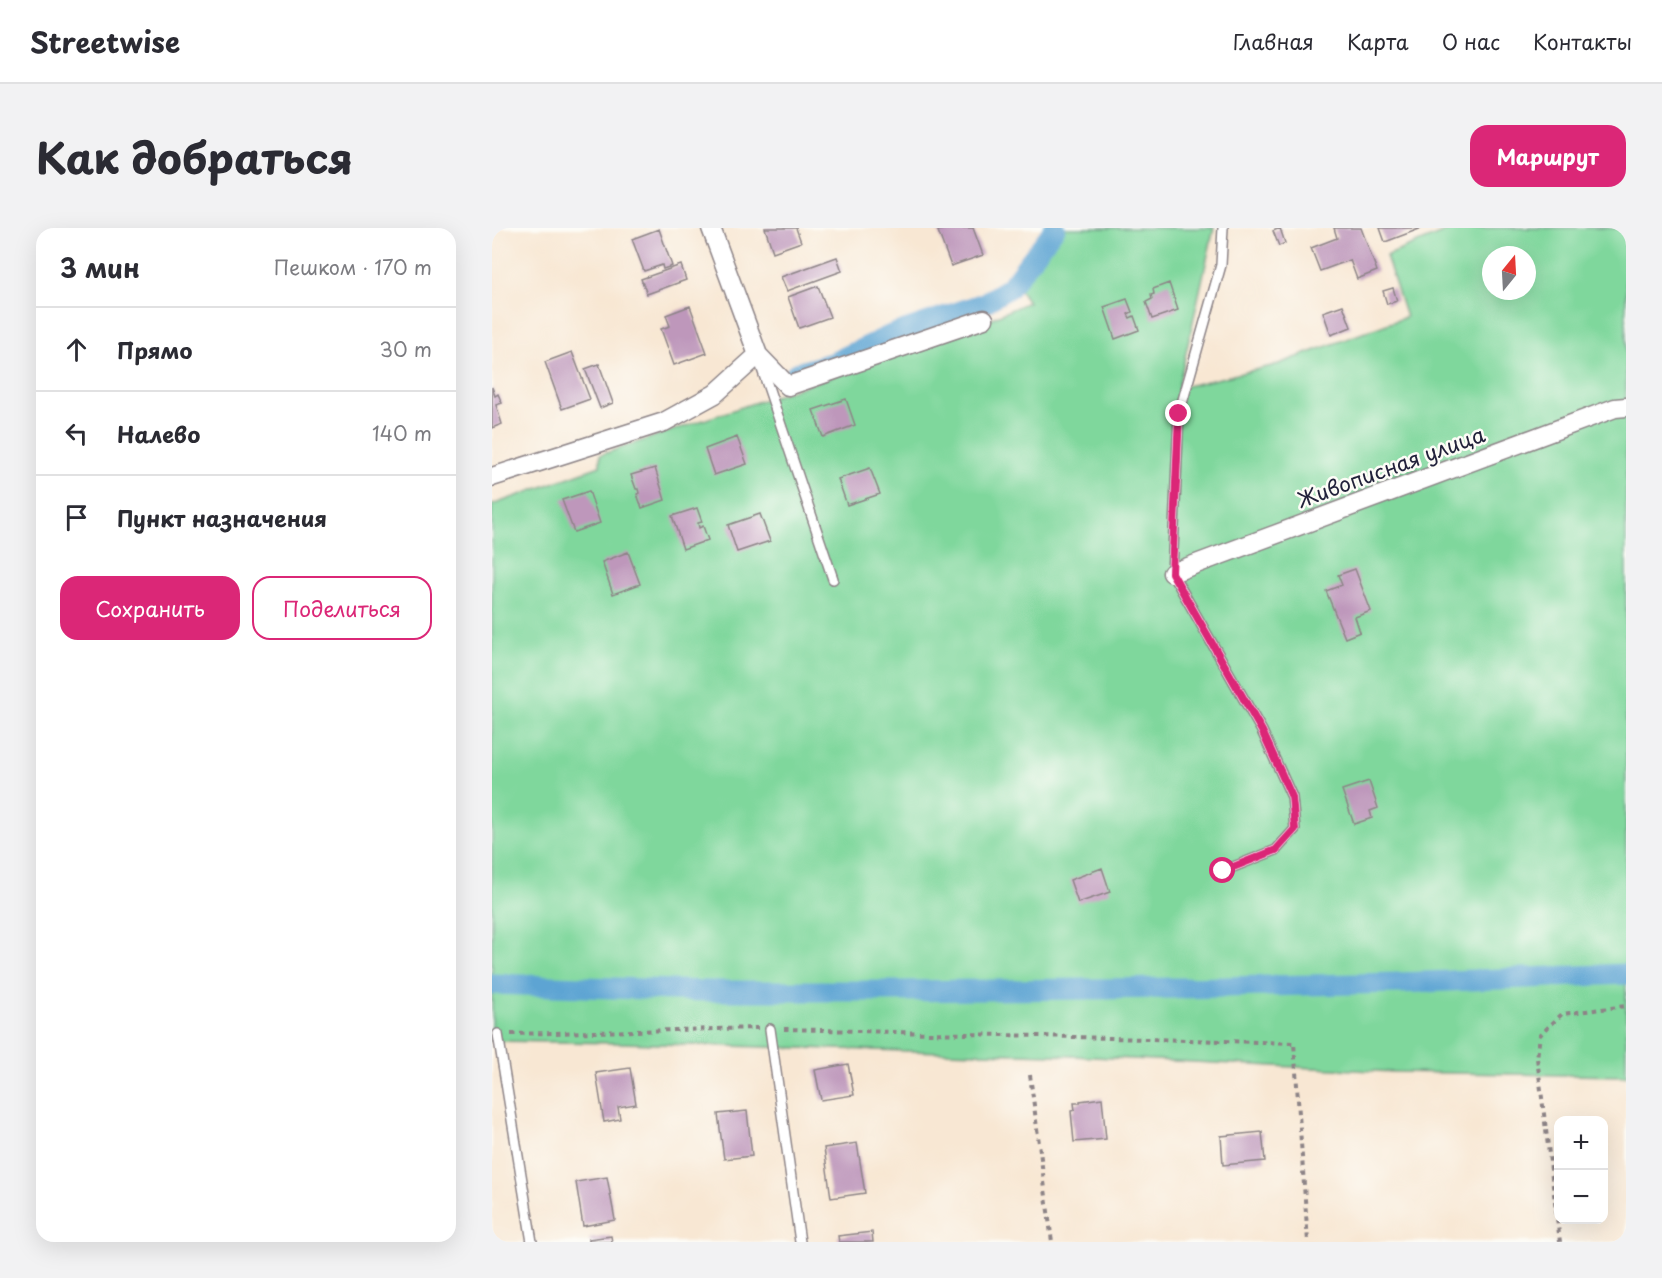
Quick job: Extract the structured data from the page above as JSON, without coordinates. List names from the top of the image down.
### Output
{
  "streets": {
    "street": ["Живописная улица"]
  },
  "north": "top",
  "page": {
    "header": "Streetwise",
    "nav": [
      "Главная",
      "Карта",
      "О нас",
      "Контакты"
    ],
    "title": "Как добраться",
    "buttons": [
      "Маршрут",
      ["Сохранить", "Поделиться"]
    ],
    "heading": ["3 мин", "Пешком · 170 m"],
    "list": [
      ["Прямо", "30 m"],
      ["Налево", "140 m"],
      "Пункт назначения"
    ],
    "map_buttons": ["+", "−"]
  }
}
